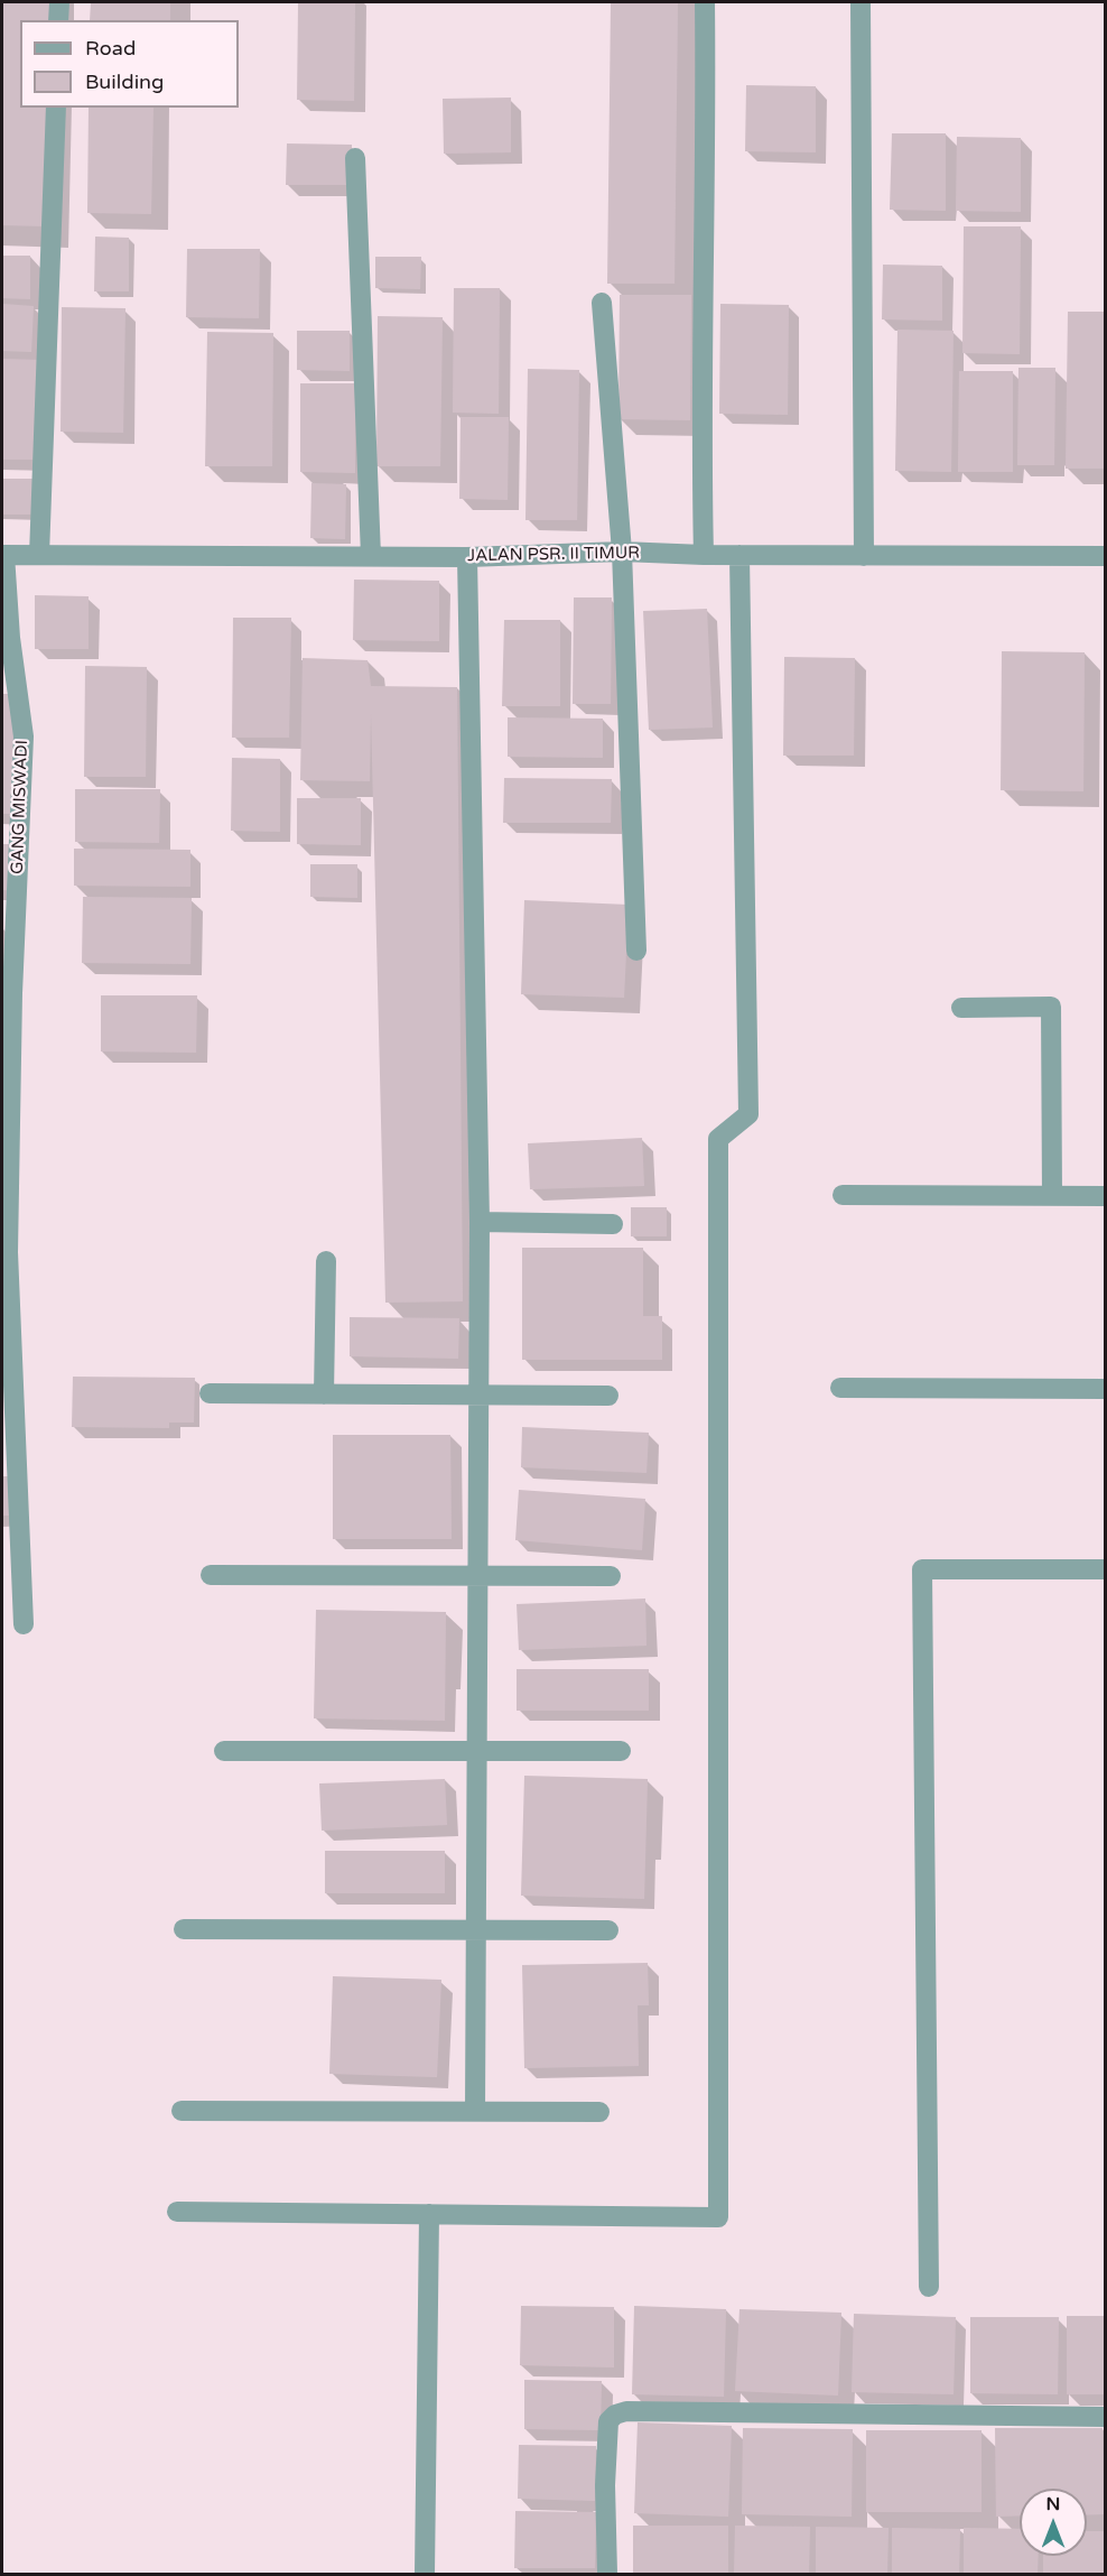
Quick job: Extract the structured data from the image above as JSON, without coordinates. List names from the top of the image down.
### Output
{
  "streets": {
    "street": ["JALAN PSR. II TIMUR", "GANG MISWADI"]
  },
  "crossings": [
    ["JALAN PSR. II TIMUR", "GANG MISWADI"]
  ],
  "legend": ["Road", "Building"],
  "north": "top"
}
